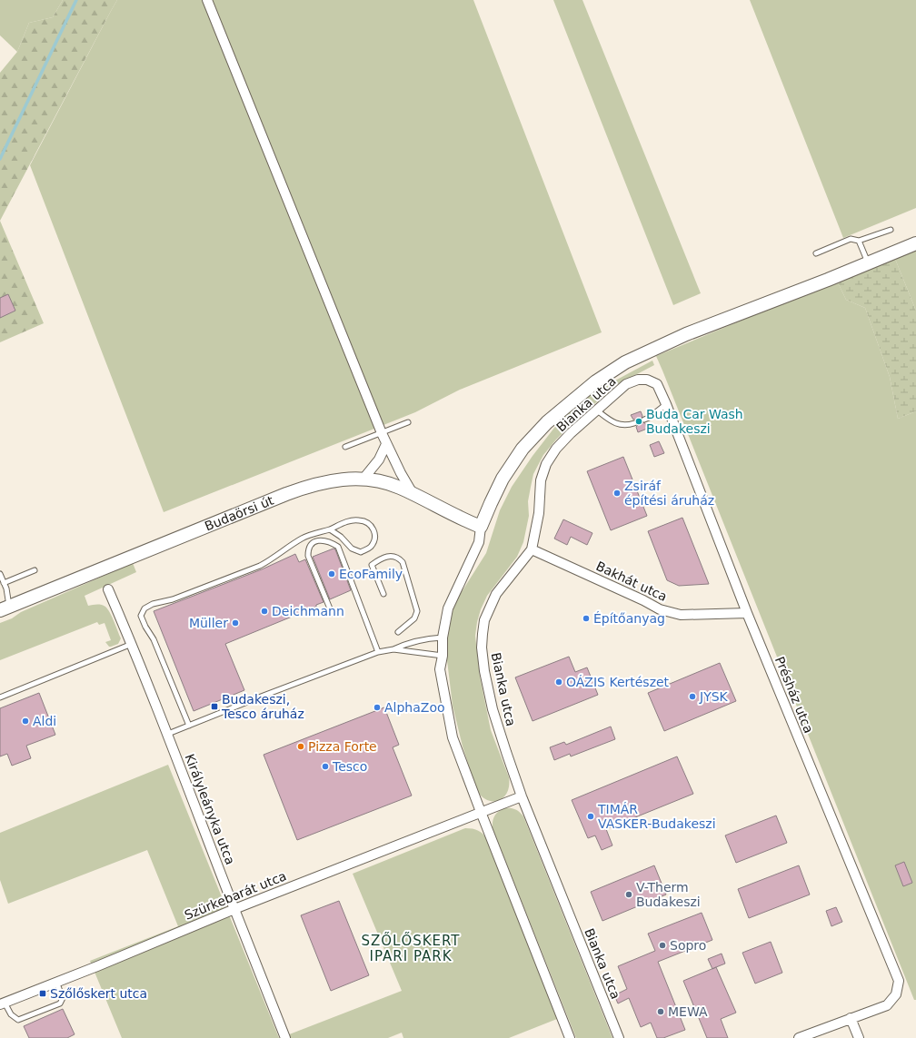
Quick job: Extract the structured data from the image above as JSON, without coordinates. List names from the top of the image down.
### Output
{
  "streets": {
    "main road": ["Budaörsi út"],
    "street": [
      "Bianka utca",
      "Bakhát utca",
      "Présház utca",
      "Királyleányka utca",
      "Szürkebarát utca"
    ]
  },
  "crossings": [
    ["Bianka utca", "Bakhát utca"],
    ["Bianka utca", "Présház utca"],
    ["Bianka utca", "Szürkebarát utca"],
    ["Bakhát utca", "Présház utca"],
    ["Királyleányka utca", "Szürkebarát utca"]
  ],
  "districts": ["SZŐLŐSKERT IPARI PARK"],
  "places": {
    "other": [
      "Buda Car Wash Budakeszi",
      "Zsiráf építési áruház",
      "EcoFamily",
      "Deichmann",
      "Építőanyag",
      "Müller",
      "OÁZIS Kertészet",
      "JYSK",
      "AlphaZoo",
      "Aldi",
      "Pizza Forte",
      "Tesco",
      "TIMÁR VASKER-Budakeszi",
      "V-Therm Budakeszi",
      "Sopro",
      "MEWA"
    ],
    "transit": ["Budakeszi, Tesco áruház", "Szőlőskert utca"]
  }
}
